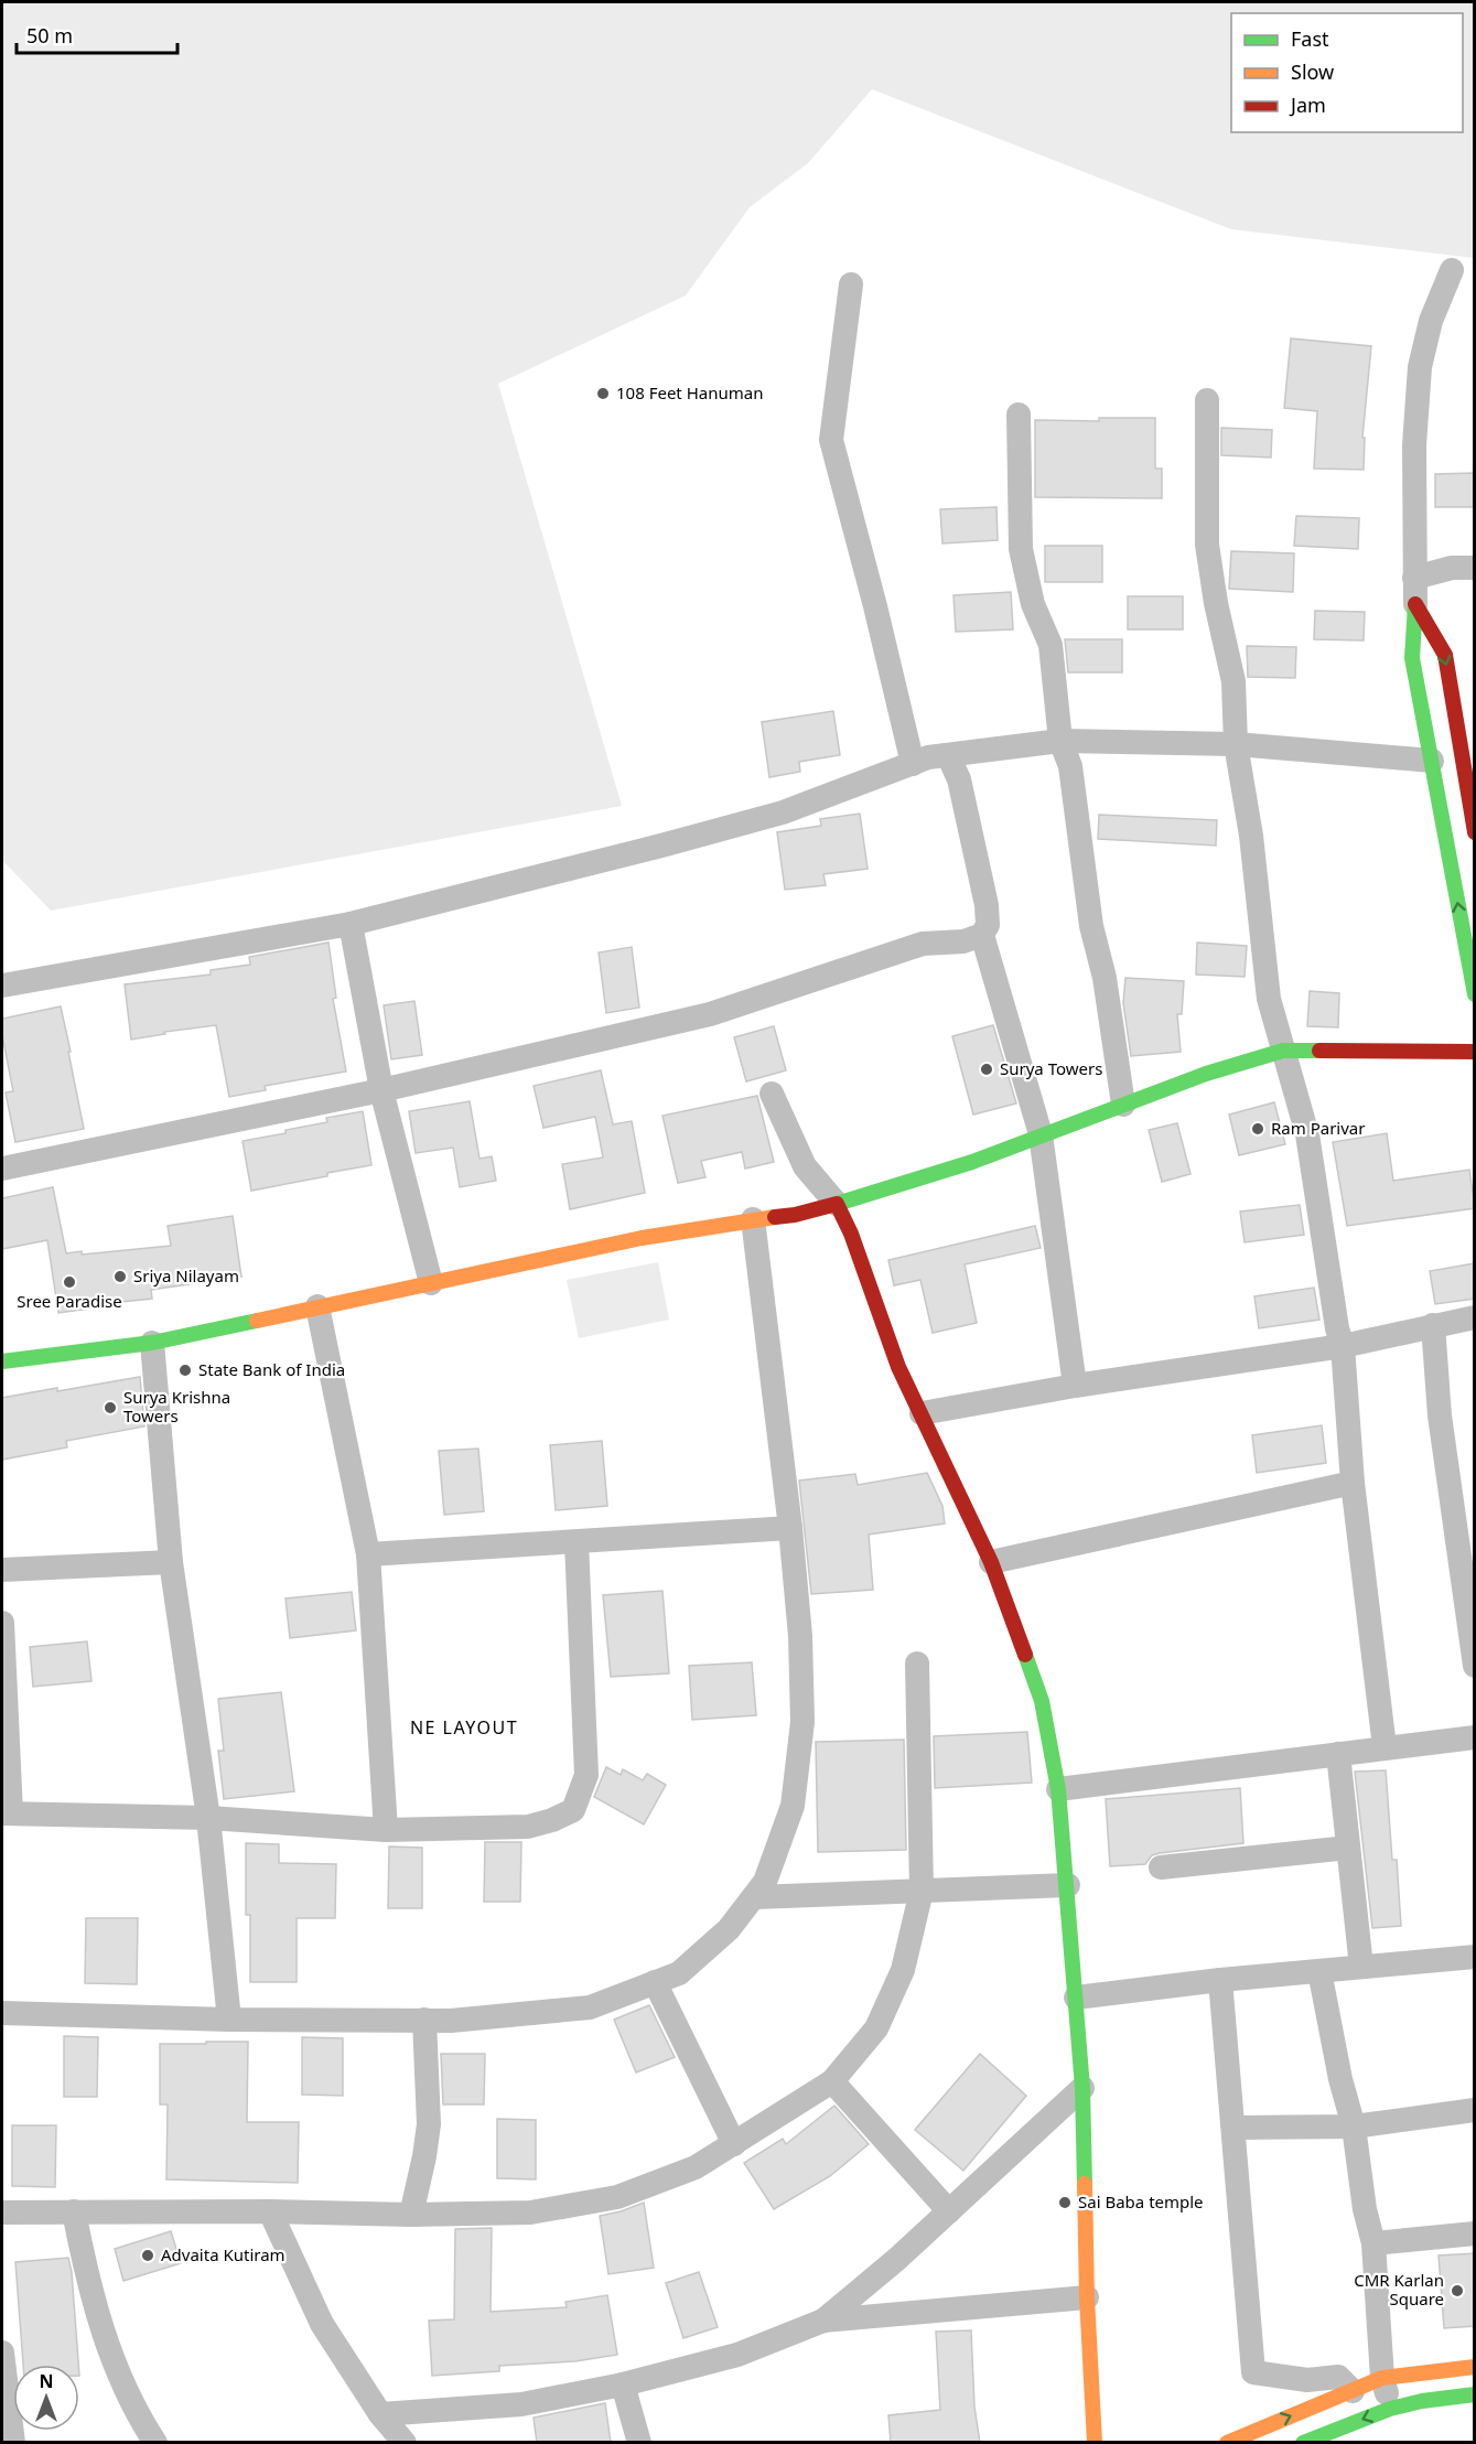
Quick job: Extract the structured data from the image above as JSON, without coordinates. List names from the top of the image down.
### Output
{
  "districts": ["NE LAYOUT"],
  "places": [
    "108 Feet Hanuman",
    "Surya Towers",
    "Ram Parivar",
    "Sriya Nilayam",
    "Sree Paradise",
    "State Bank of India",
    "Surya Krishna Towers",
    "Sai Baba temple",
    "Advaita Kutiram",
    "CMR Karlan Square"
  ],
  "legend": ["Fast", "Slow", "Jam"],
  "scale_bar": "50 m",
  "north": "top"
}
